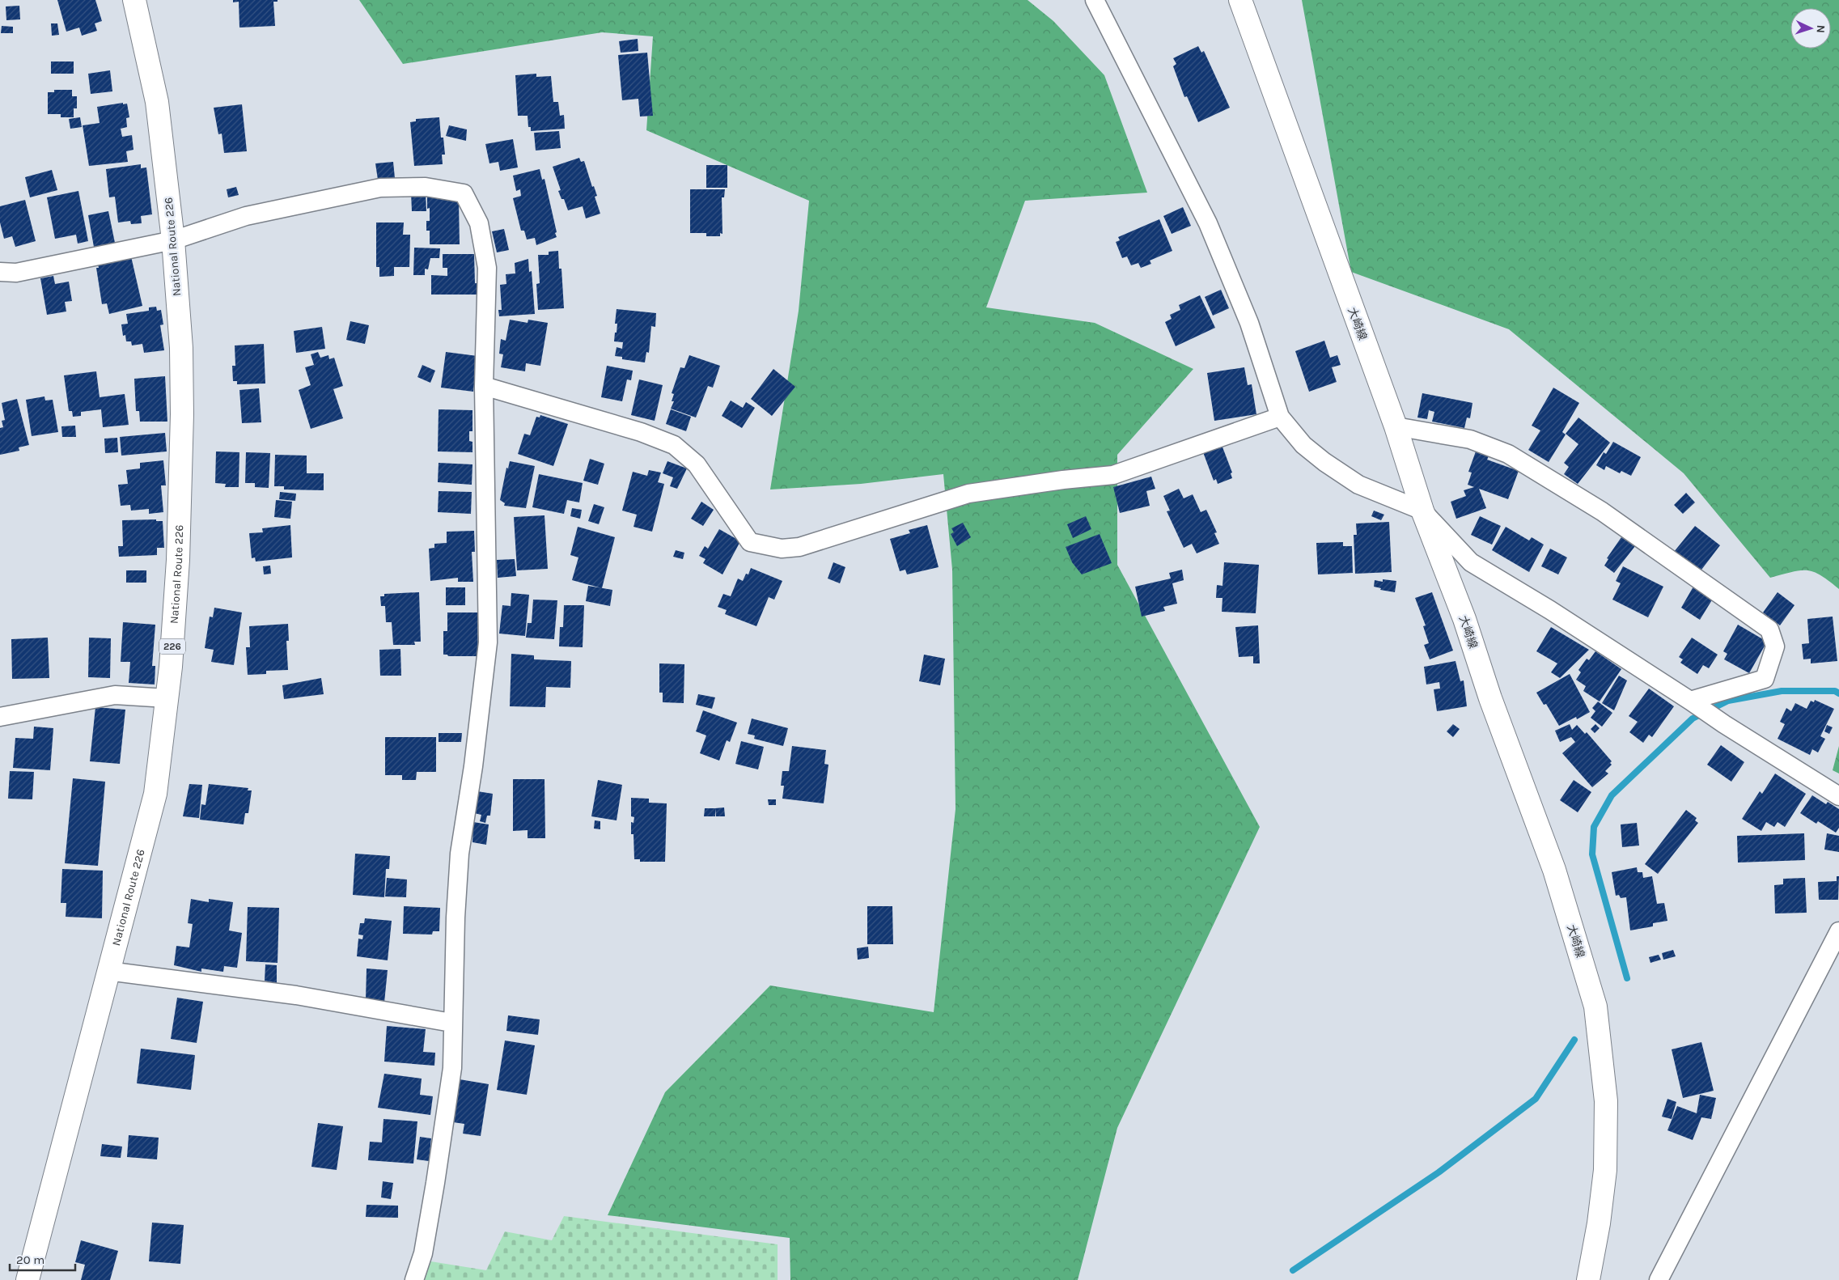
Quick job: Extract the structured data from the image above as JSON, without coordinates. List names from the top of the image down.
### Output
{
  "streets": {
    "main road": ["National Route 226", "大崎線", "226"]
  },
  "scale_bar": "20 m",
  "north": "right"
}
